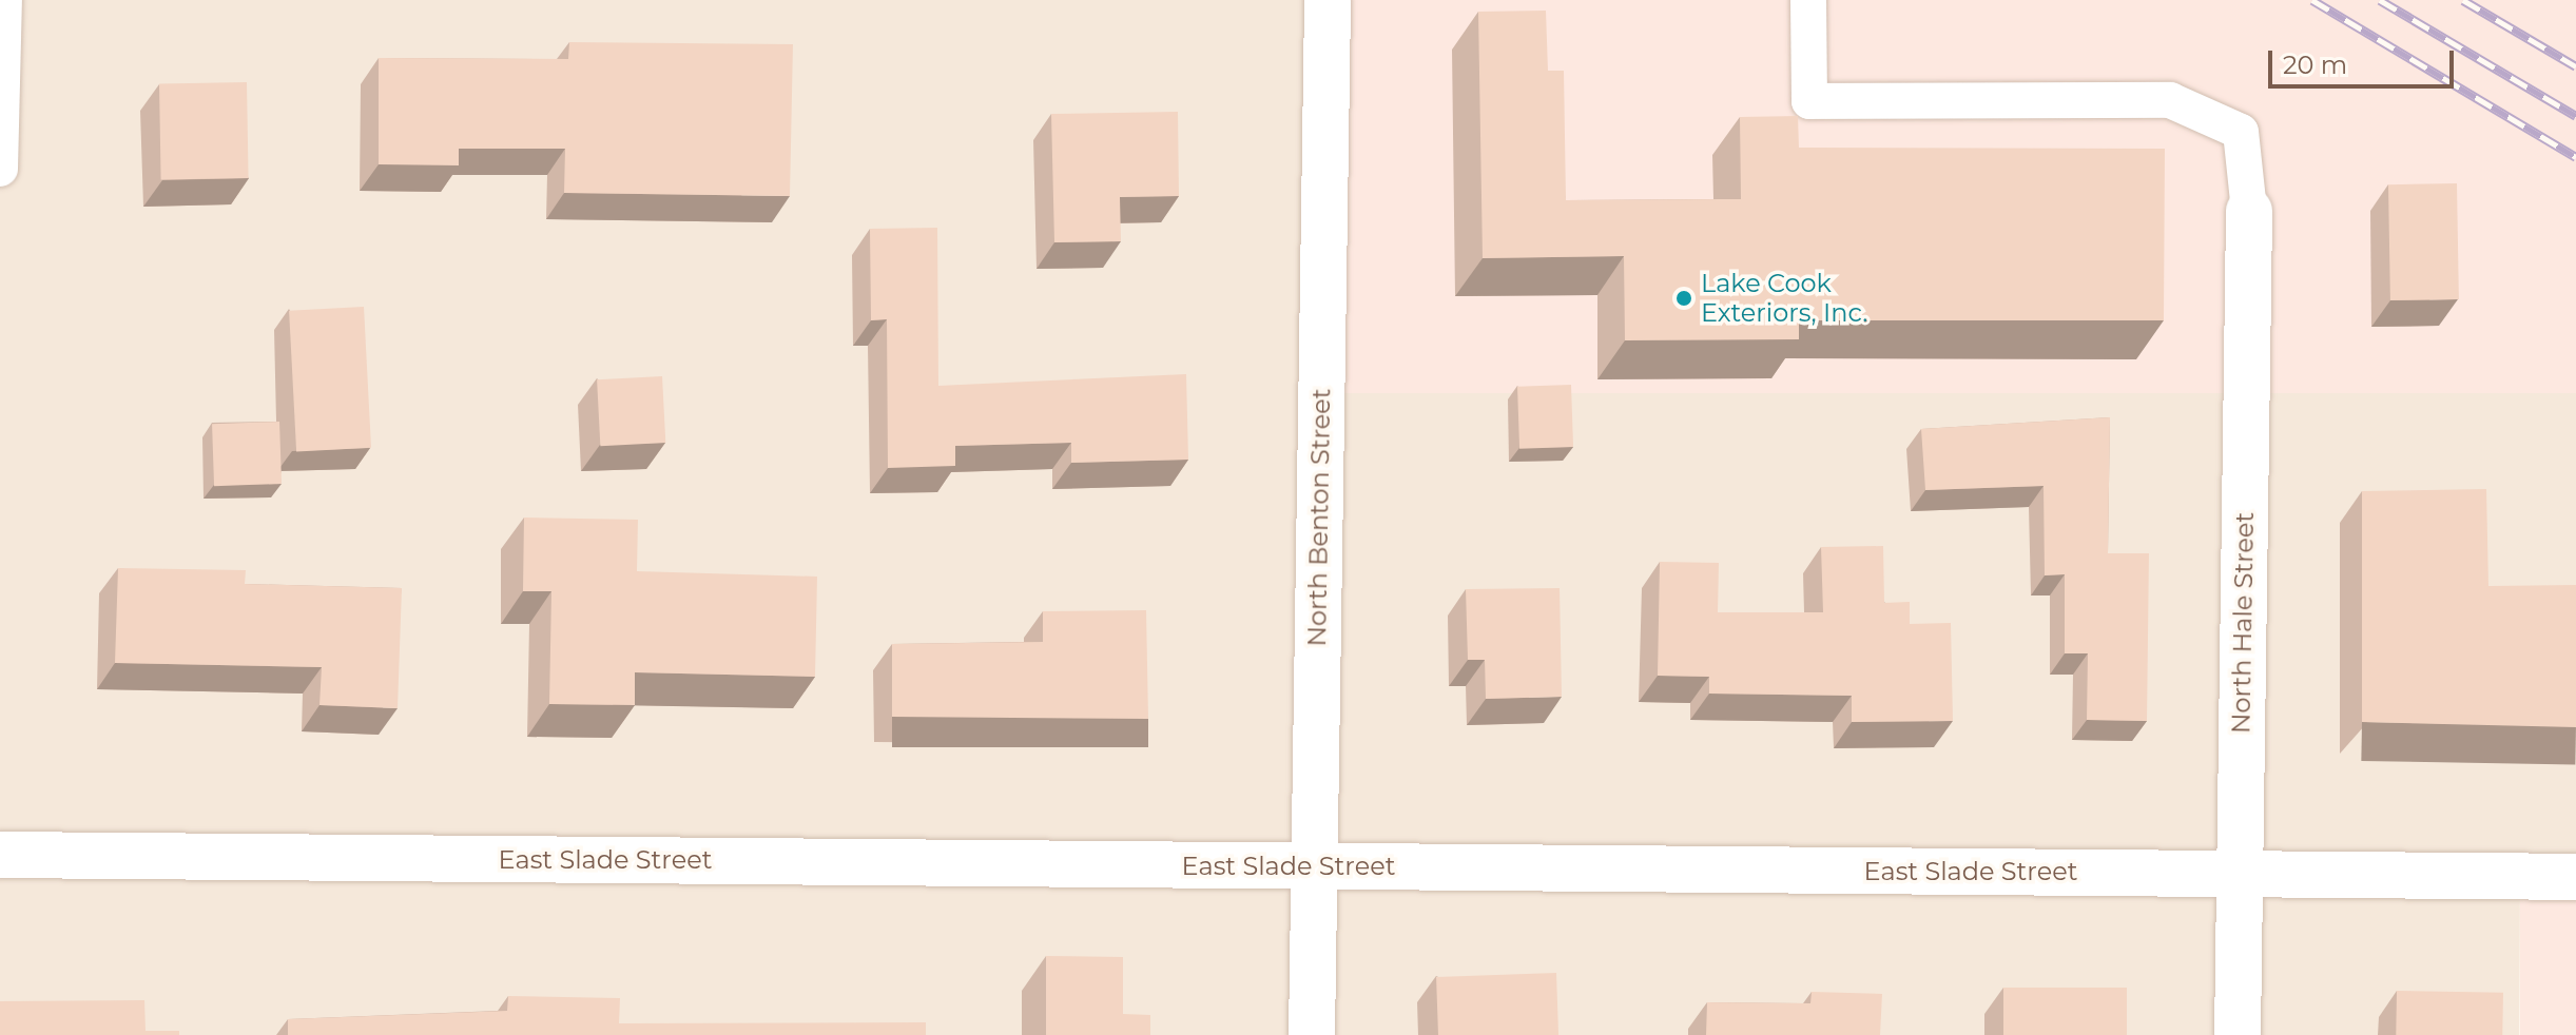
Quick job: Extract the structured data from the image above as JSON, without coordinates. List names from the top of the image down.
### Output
{
  "streets": {
    "street": ["North Benton Street", "North Hale Street", "East Slade Street"]
  },
  "crossings": [
    ["North Benton Street", "East Slade Street"],
    ["North Hale Street", "East Slade Street"]
  ],
  "places": ["Lake Cook Exteriors, Inc."],
  "scale_bar": "20 m"
}
